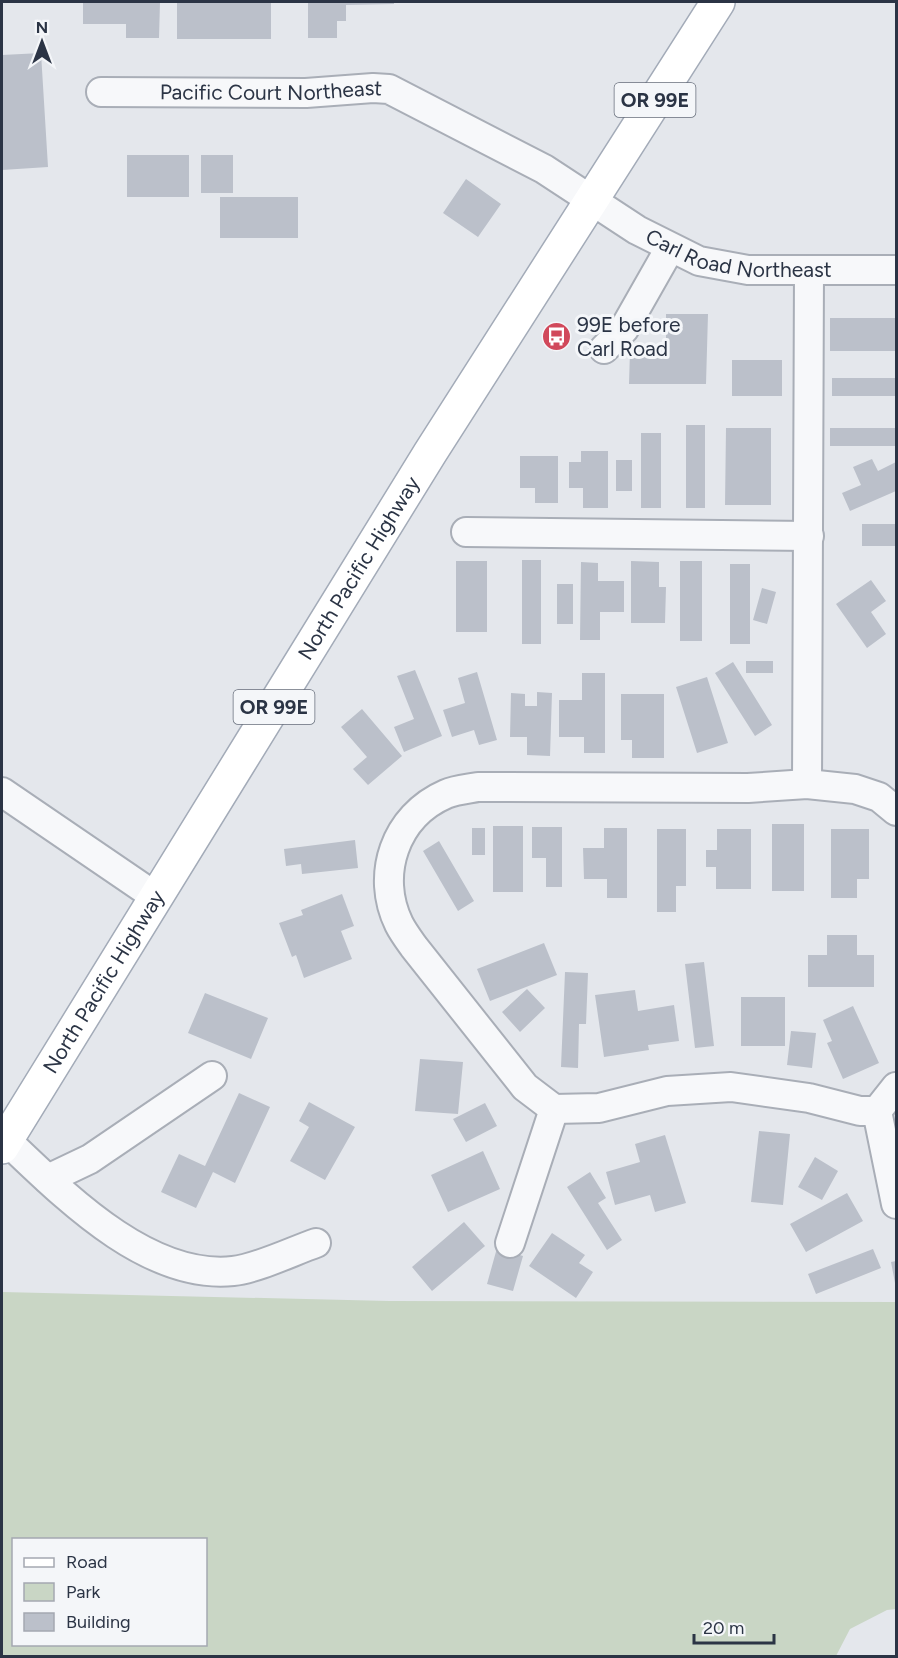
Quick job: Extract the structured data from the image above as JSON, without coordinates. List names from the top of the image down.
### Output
{
  "streets": {
    "main road": ["OR 99E", "North Pacific Highway"],
    "street": ["Pacific Court Northeast", "Carl Road Northeast"]
  },
  "crossings": [
    ["Pacific Court Northeast", "OR 99E"],
    ["Pacific Court Northeast", "Carl Road Northeast"],
    ["Pacific Court Northeast", "North Pacific Highway"],
    ["OR 99E", "Carl Road Northeast"],
    ["OR 99E", "North Pacific Highway"],
    ["Carl Road Northeast", "North Pacific Highway"]
  ],
  "places": {
    "bus stop": ["99E before Carl Road"]
  },
  "legend": ["Road", "Park", "Building"],
  "scale_bar": "20 m",
  "north": "top"
}
